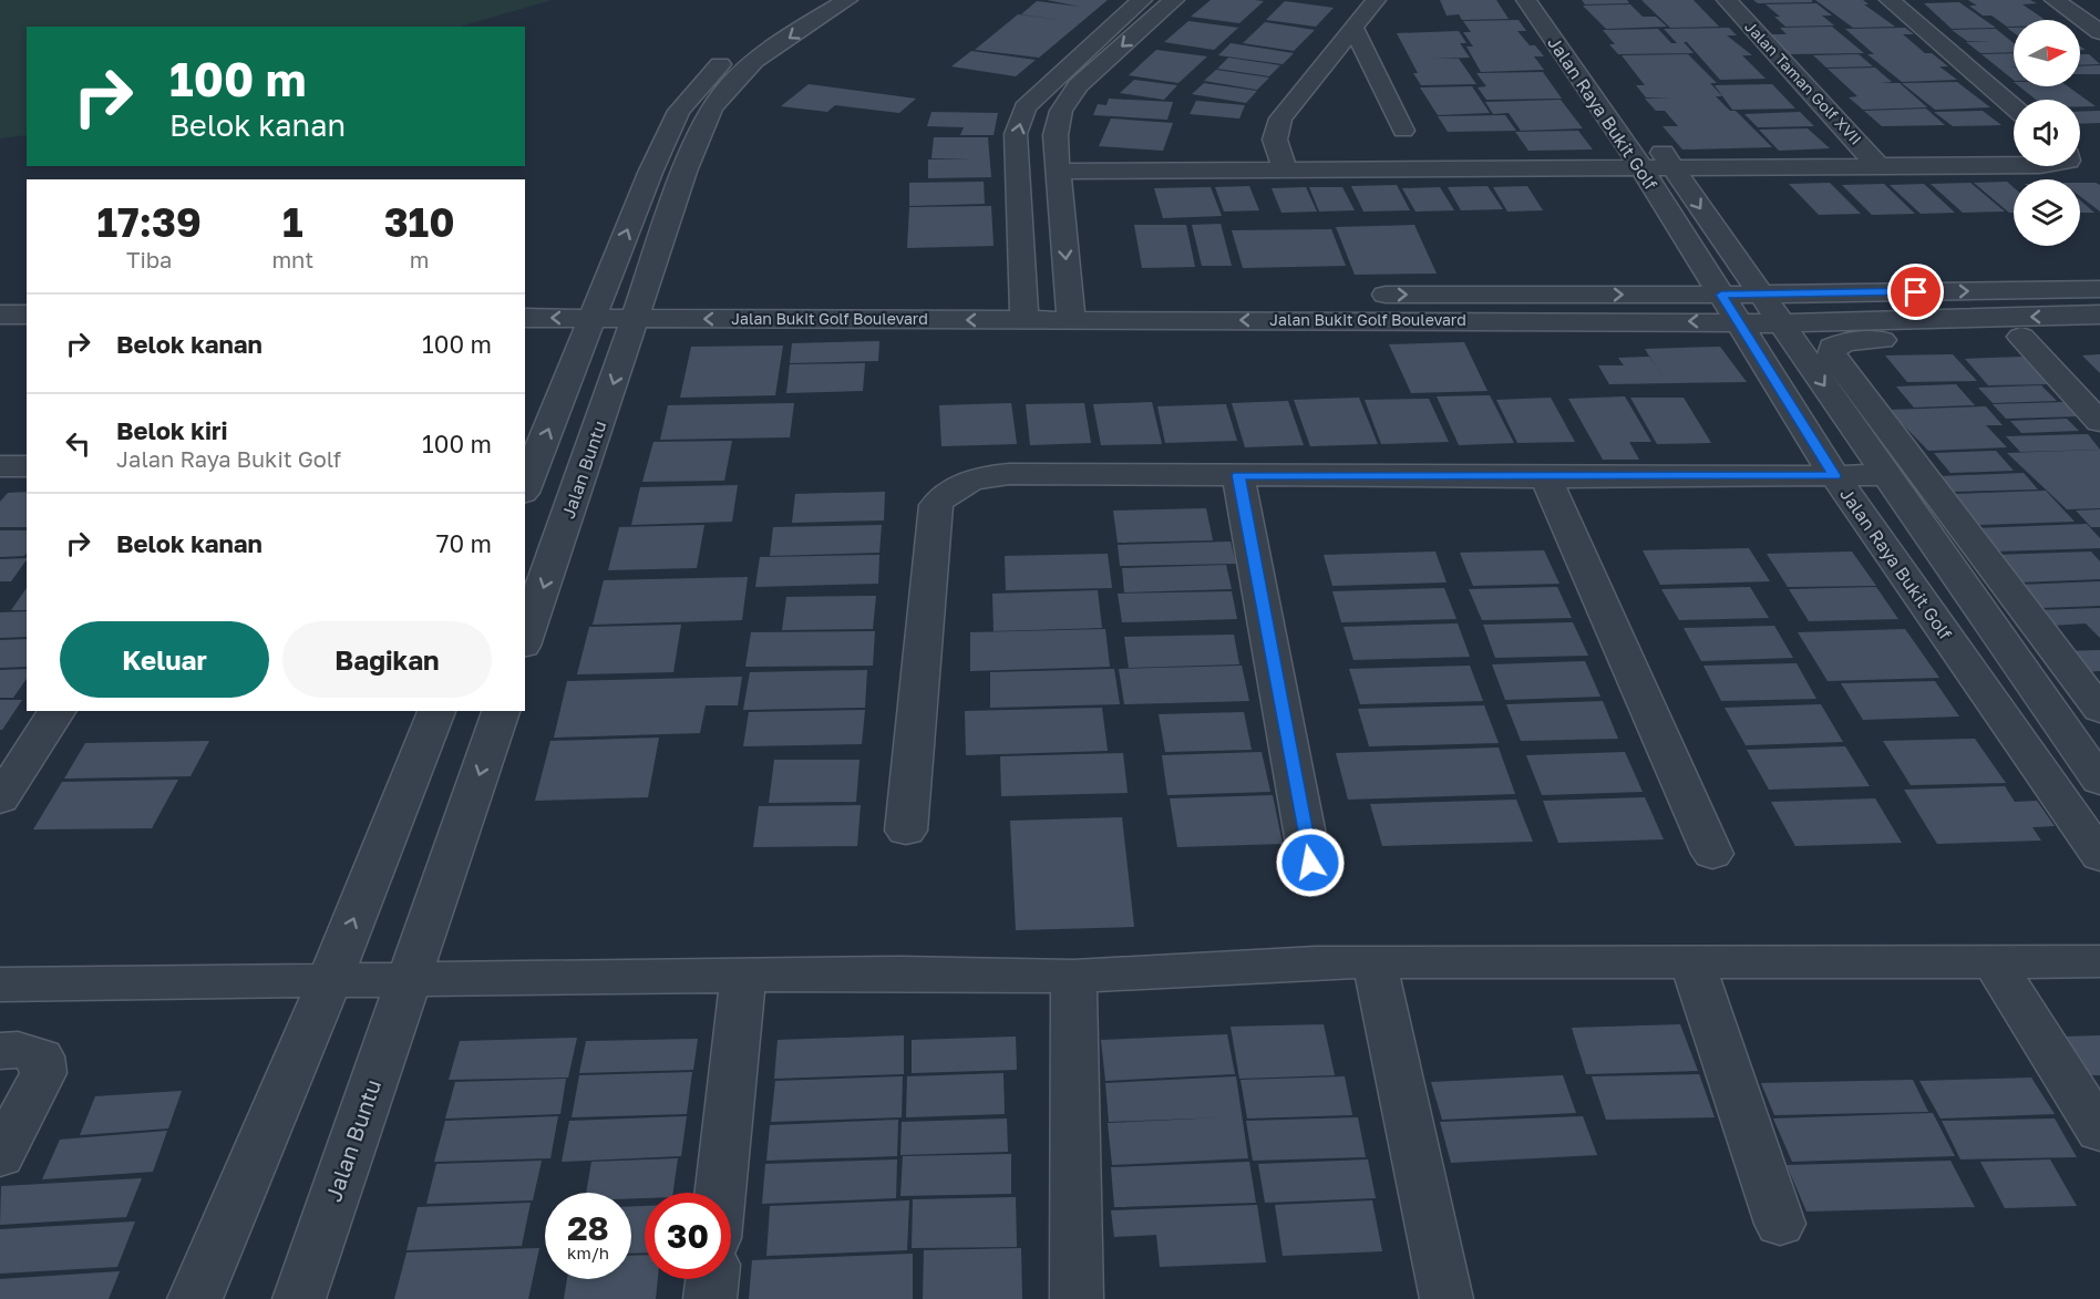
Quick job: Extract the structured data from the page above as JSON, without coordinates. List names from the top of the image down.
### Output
{
  "streets": {
    "street": [
      "Jalan Taman Golf XVII",
      "Jalan Raya Bukit Golf",
      "Jalan Bukit Golf Boulevard",
      "Jalan Buntu"
    ]
  },
  "crossings": [
    ["Jalan Raya Bukit Golf", "Jalan Bukit Golf Boulevard"],
    ["Jalan Bukit Golf Boulevard", "Jalan Buntu"]
  ],
  "north": "right",
  "page": {
    "turn": ["100 m", "Belok kanan"],
    "eta": [
      "17:39",
      "Tiba",
      "1",
      "mnt",
      "310",
      "m"
    ],
    "list": [
      {
        "name": "Belok kanan",
        "value": "100 m"
      },
      {
        "name": "Belok kiri",
        "note": "Jalan Raya Bukit Golf",
        "value": "100 m"
      },
      {
        "name": "Belok kanan",
        "value": "70 m"
      }
    ],
    "buttons": ["Keluar", "Bagikan"],
    "speed": "28 km/h",
    "limit": "30"
  }
}
